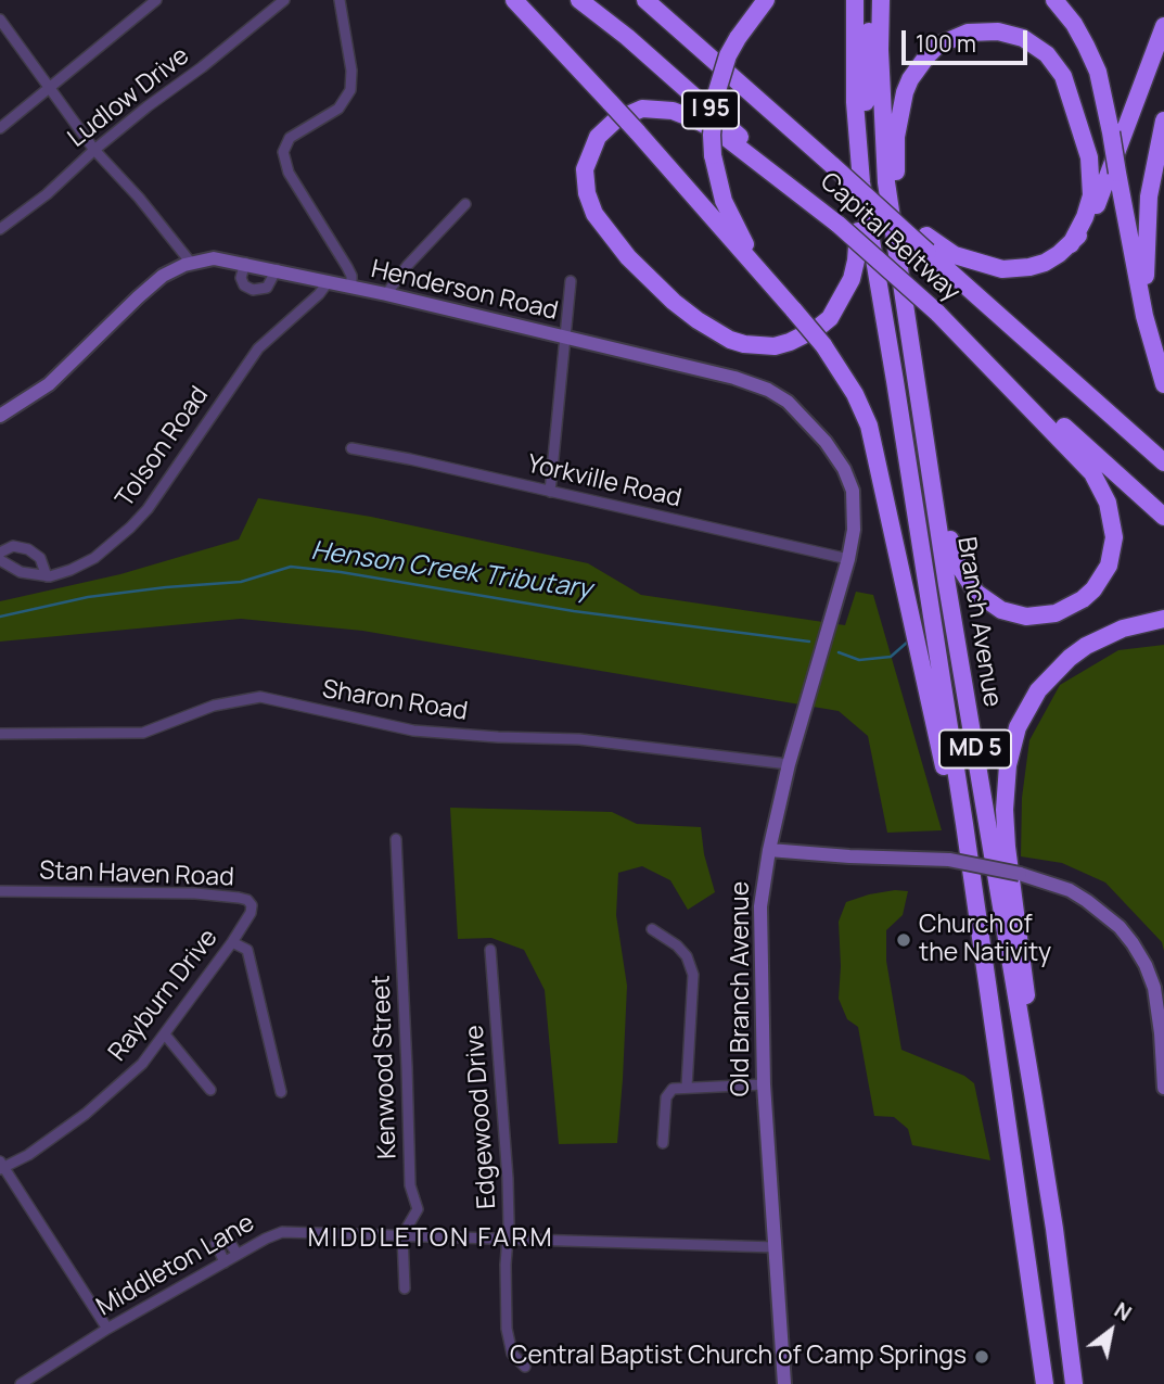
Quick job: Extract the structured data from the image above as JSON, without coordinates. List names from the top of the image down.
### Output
{
  "streets": {
    "highway": [
      "I 95",
      "Capital Beltway",
      "Branch Avenue",
      "MD 5"
    ],
    "street": [
      "Ludlow Drive",
      "Henderson Road",
      "Tolson Road",
      "Yorkville Road",
      "Sharon Road",
      "Stan Haven Road",
      "Old Branch Avenue",
      "Rayburn Drive",
      "Kenwood Street",
      "Edgewood Drive",
      "Middleton Lane"
    ]
  },
  "crossings": [
    ["Henderson Road", "Tolson Road"],
    ["Henderson Road", "Yorkville Road"],
    ["Henderson Road", "Old Branch Avenue"],
    ["Yorkville Road", "Old Branch Avenue"],
    ["Sharon Road", "Old Branch Avenue"],
    ["Stan Haven Road", "Rayburn Drive"],
    ["Old Branch Avenue", "Middleton Lane"],
    ["Kenwood Street", "Middleton Lane"],
    ["Edgewood Drive", "Middleton Lane"]
  ],
  "districts": ["MIDDLETON FARM"],
  "water": ["Henson Creek Tributary"],
  "places": ["Church of the Nativity", "Central Baptist Church of Camp Springs"],
  "scale_bar": "100 m",
  "north": "top right"
}
